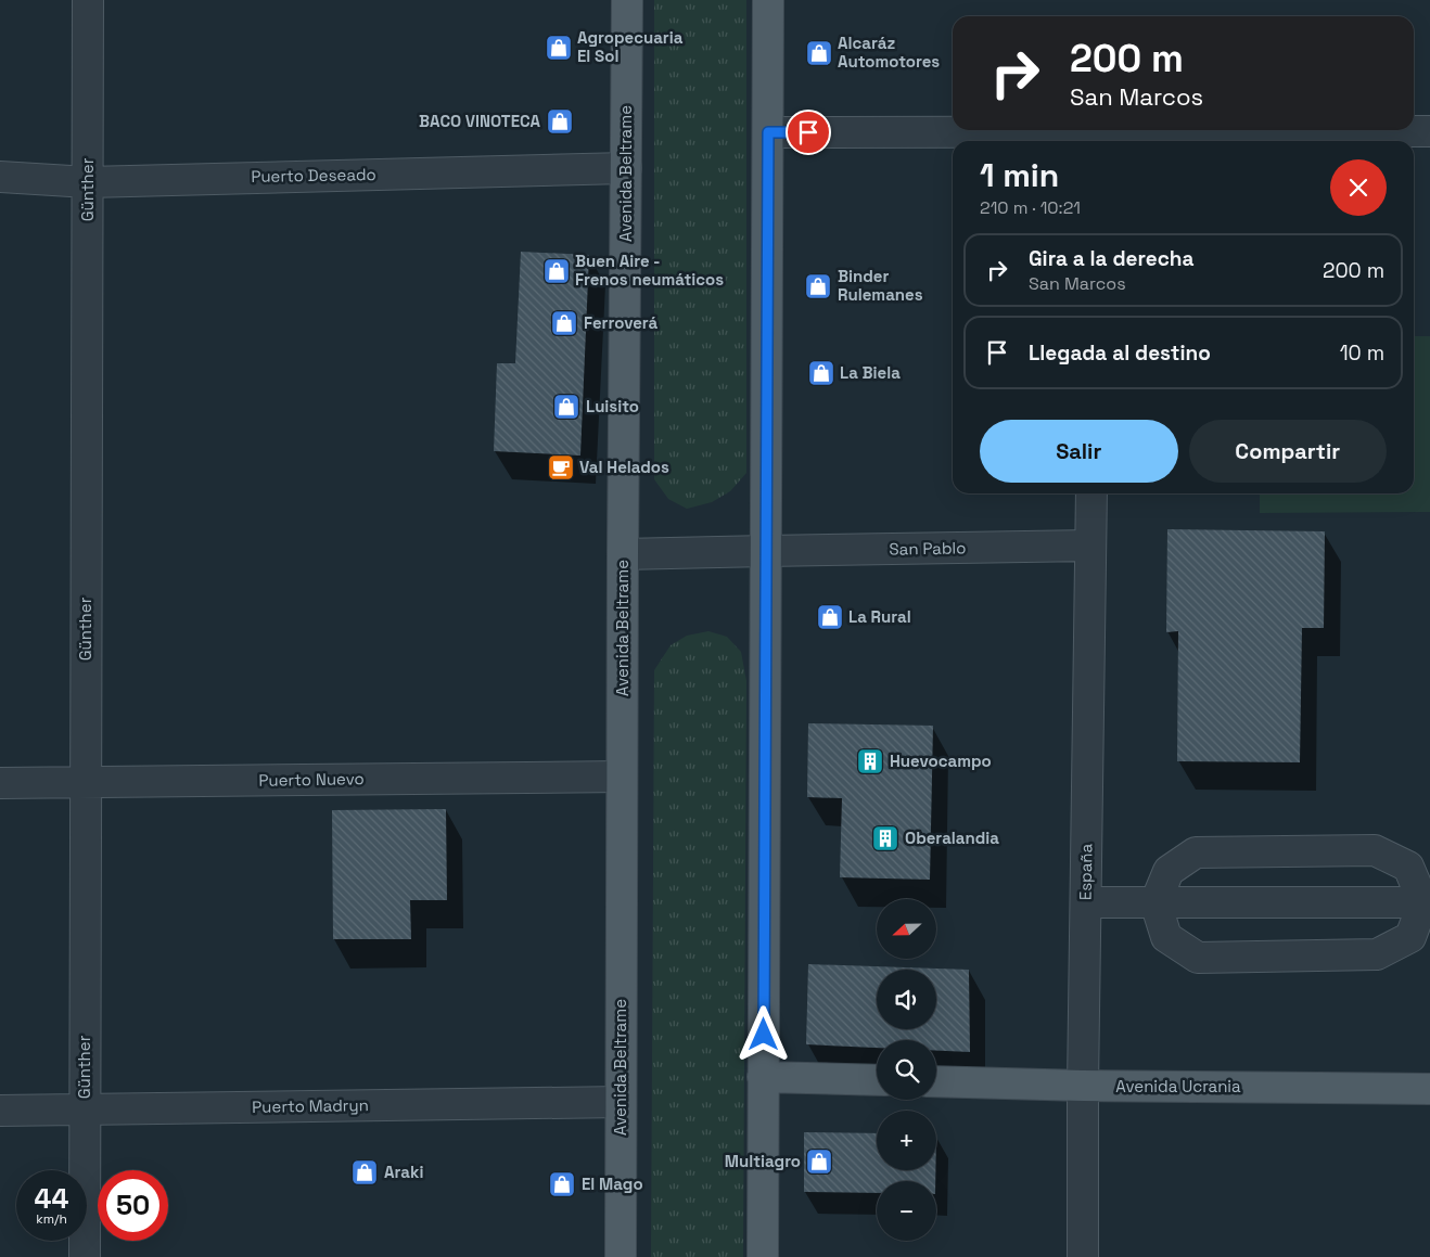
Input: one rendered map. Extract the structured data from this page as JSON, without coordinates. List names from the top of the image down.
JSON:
{
  "streets": {
    "main road": ["Avenida Beltrame", "Avenida Ucrania"],
    "street": [
      "Puerto Deseado",
      "Günther",
      "San Pablo",
      "Puerto Nuevo",
      "España",
      "Puerto Madryn"
    ]
  },
  "crossings": [
    ["Avenida Beltrame", "Puerto Deseado"],
    ["Avenida Beltrame", "San Pablo"],
    ["Avenida Beltrame", "Puerto Nuevo"],
    ["Avenida Beltrame", "Puerto Madryn"],
    ["Puerto Deseado", "Günther"],
    ["Günther", "Puerto Nuevo"],
    ["Günther", "Puerto Madryn"],
    ["San Pablo", "España"],
    ["España", "Avenida Ucrania"]
  ],
  "places": {
    "shop": [
      "Agropecuaria El Sol",
      "Alcaráz Automotores",
      "BACO VINOTECA",
      "Buen Aire - Frenos neumáticos",
      "Binder Rulemanes",
      "Ferroverá",
      "La Biela",
      "Luisito",
      "La Rural",
      "Multiagro",
      "Araki",
      "El Mago"
    ],
    "cafe": ["Val Helados"],
    "building": ["Huevocampo", "Oberalandia"]
  },
  "north": "left",
  "page": {
    "turn": ["200 m", "San Marcos"],
    "heading": ["1 min", "210 m · 10:21"],
    "list": [
      {
        "name": "Gira a la derecha",
        "note": "San Marcos",
        "value": "200 m"
      },
      {
        "name": "Llegada al destino",
        "value": "10 m"
      }
    ],
    "buttons": ["Salir", "Compartir"],
    "map_buttons": ["+", "−"],
    "speed": "44 km/h",
    "limit": "50"
  }
}
